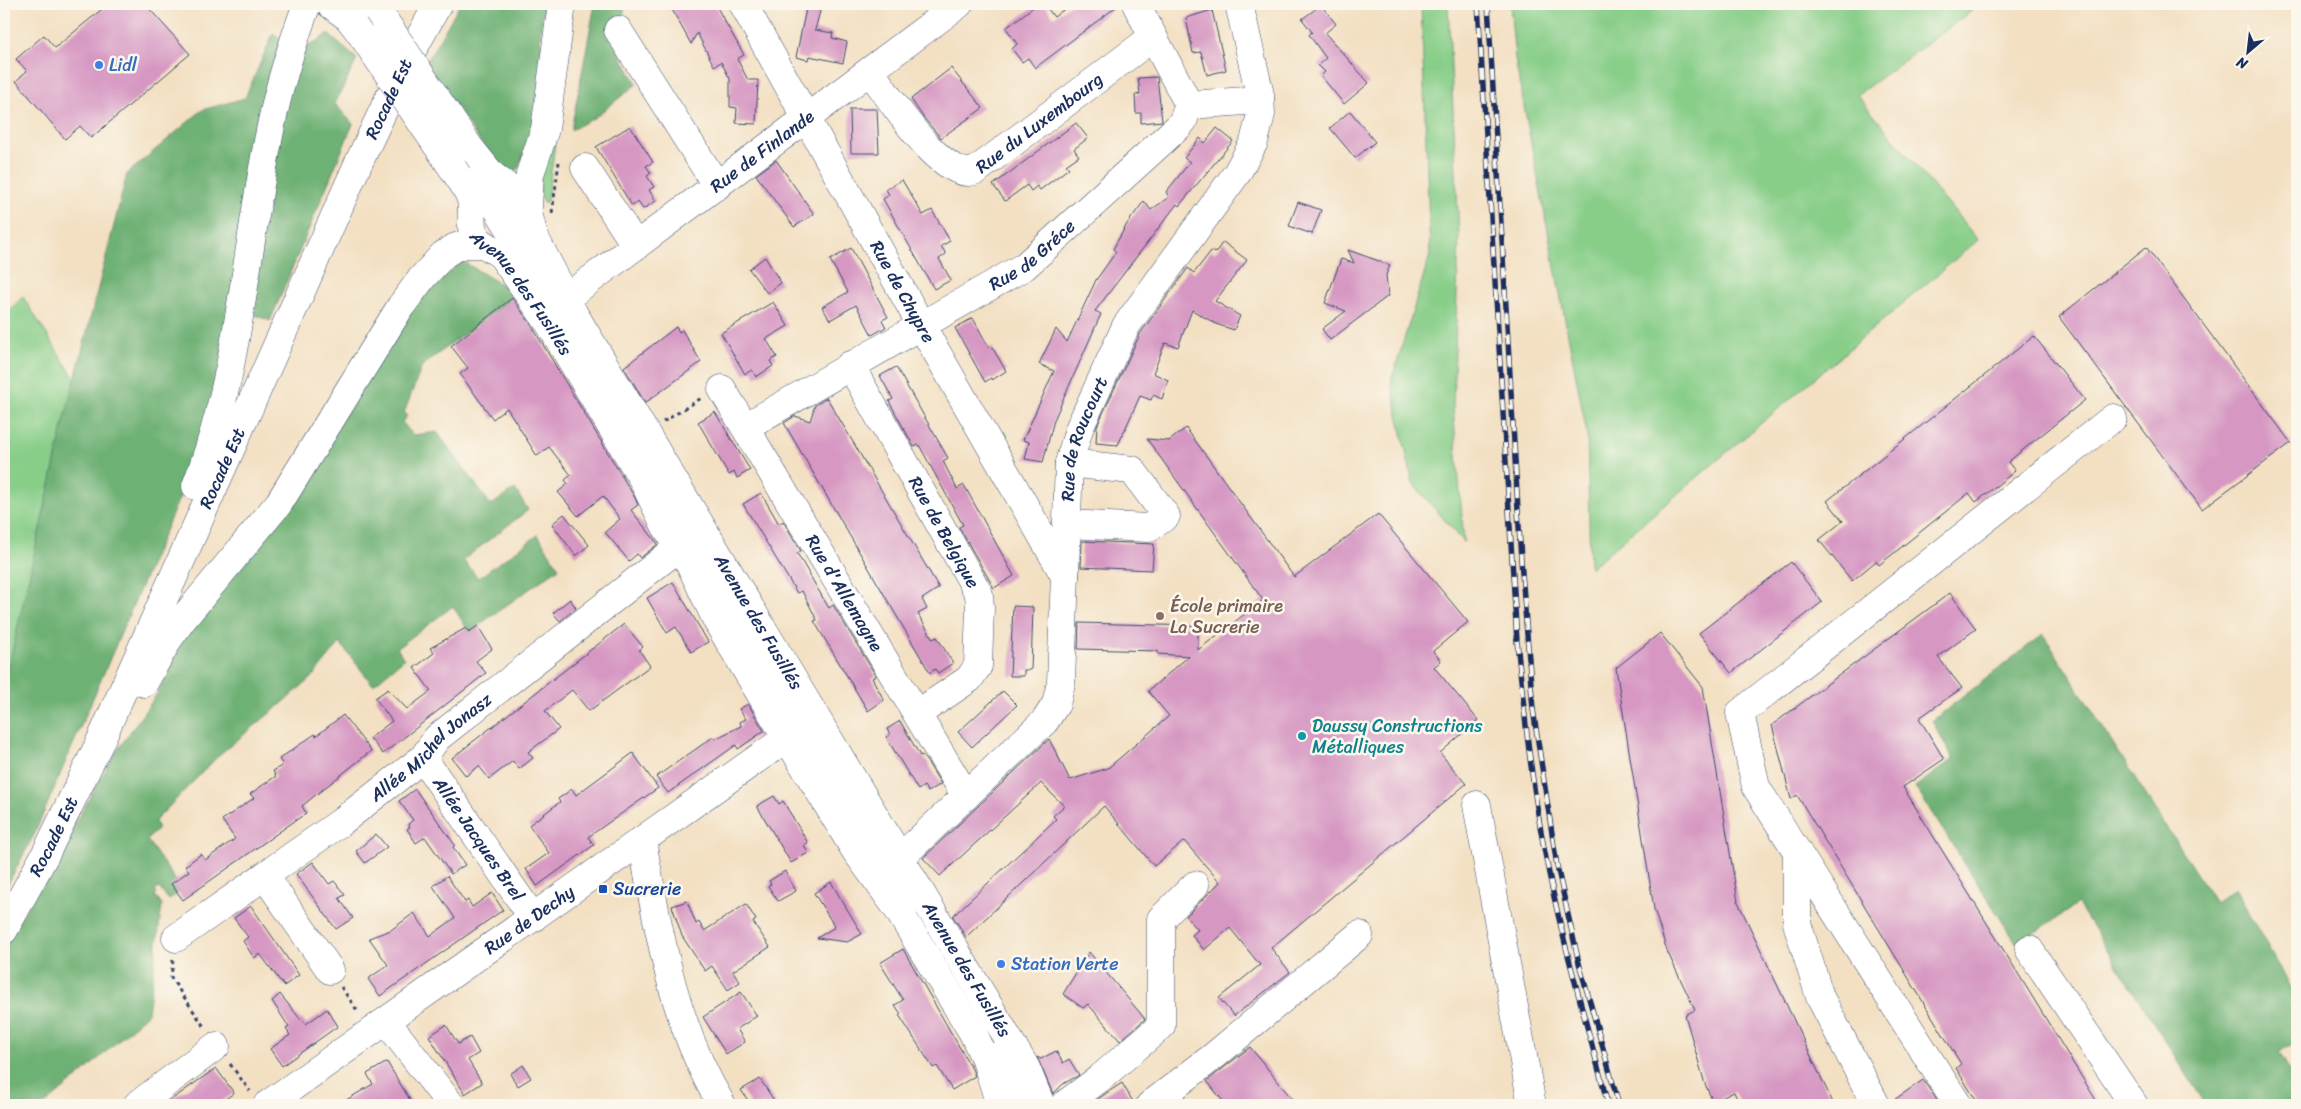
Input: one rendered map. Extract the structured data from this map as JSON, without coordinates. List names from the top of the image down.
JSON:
{
  "streets": {
    "main road": [
      "Rocade Est",
      "Rue du Luxembourg",
      "Rue de Finlande",
      "Rue de Gréce",
      "Rue de Chypre",
      "Avenue des Fusillés",
      "Rue de Roucourt",
      "Rue de Belgique",
      "Rue d'Allemagne",
      "Allée Michel Jonasz",
      "Allée Jacques Brel",
      "Rue de Dechy"
    ]
  },
  "crossings": [
    ["Rue du Luxembourg", "Rue de Finlande"],
    ["Rue de Finlande", "Rue de Chypre"],
    ["Rue de Finlande", "Avenue des Fusillés"],
    ["Rue de Gréce", "Rue de Chypre"],
    ["Rue de Gréce", "Rue de Belgique"],
    ["Rue de Gréce", "Rue d'Allemagne"],
    ["Rue de Chypre", "Rue de Roucourt"],
    ["Avenue des Fusillés", "Rue de Roucourt"],
    ["Avenue des Fusillés", "Allée Michel Jonasz"],
    ["Avenue des Fusillés", "Rue de Dechy"],
    ["Rue de Roucourt", "Rue d'Allemagne"],
    ["Rue de Belgique", "Rue d'Allemagne"],
    ["Allée Michel Jonasz", "Allée Jacques Brel"],
    ["Allée Jacques Brel", "Rue de Dechy"]
  ],
  "places": {
    "other": [
      "Lidl",
      "École primaire La Sucrerie",
      "Daussy Constructions Métalliques",
      "Station Verte"
    ],
    "transit": ["Sucrerie"]
  },
  "north": "bottom left"
}
